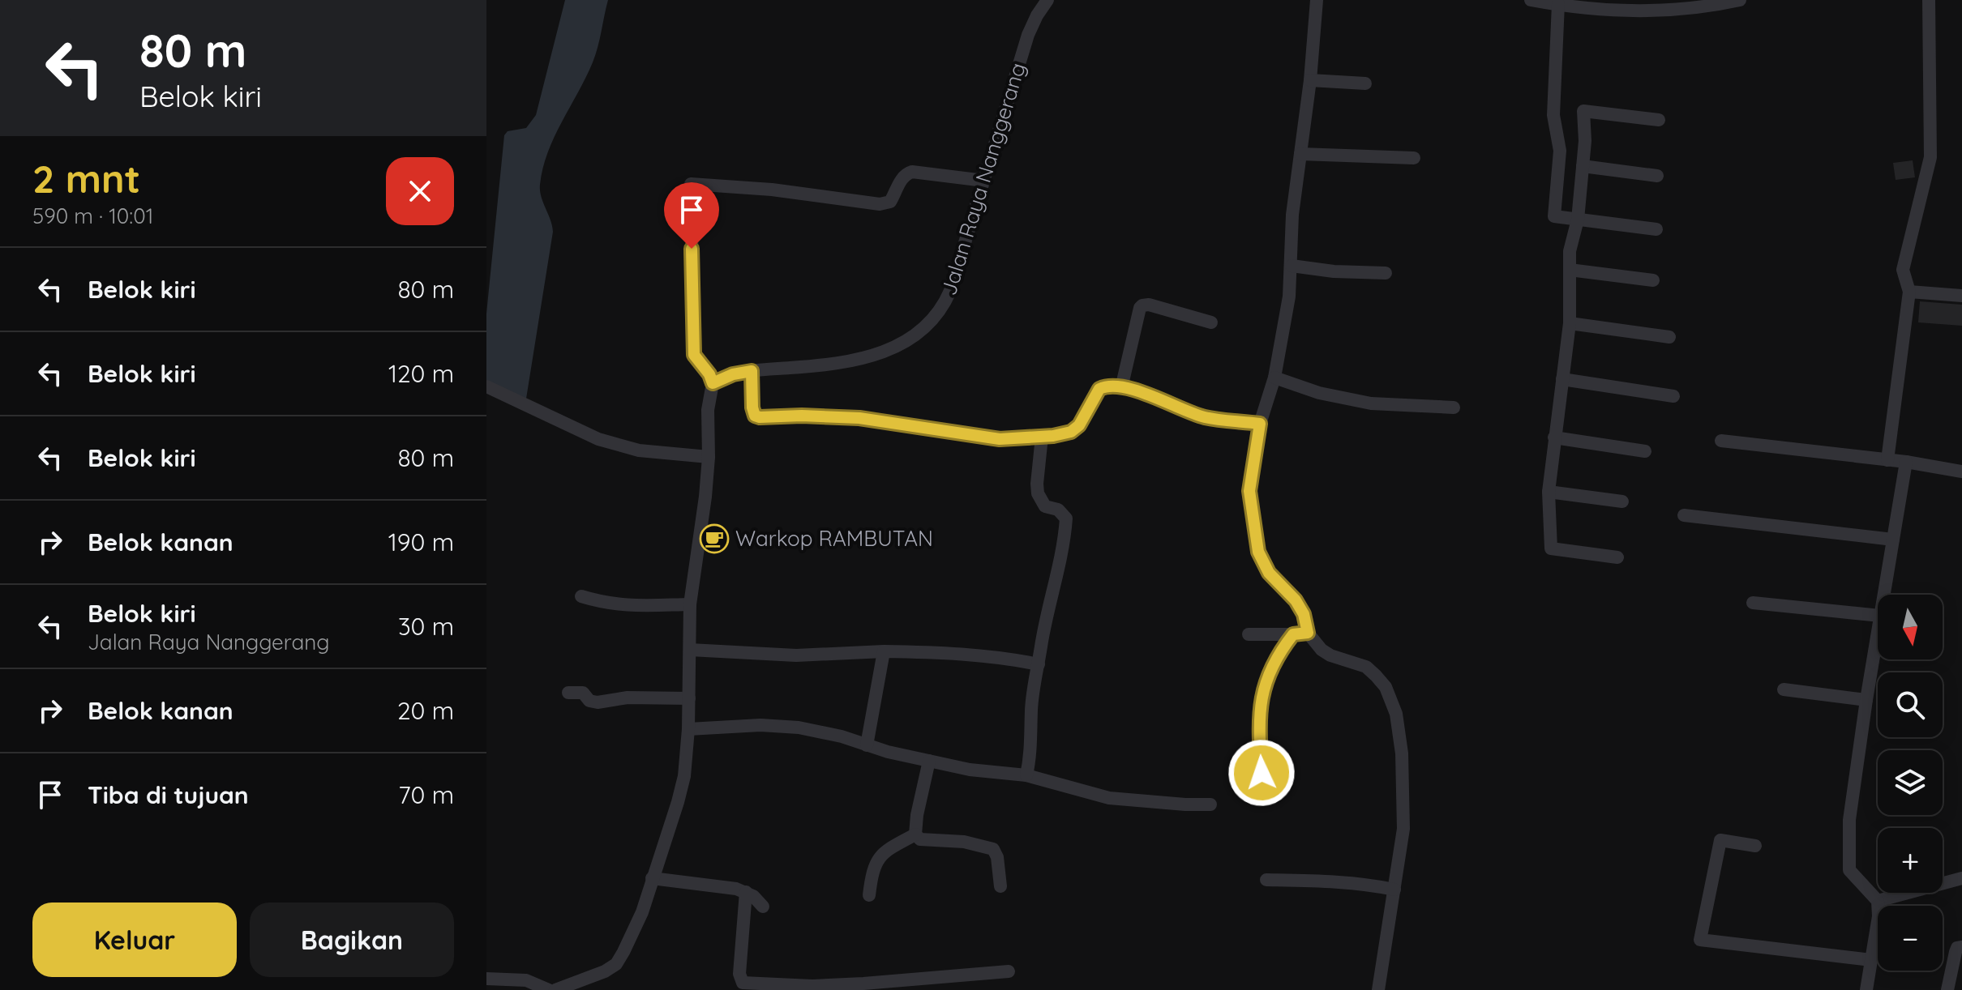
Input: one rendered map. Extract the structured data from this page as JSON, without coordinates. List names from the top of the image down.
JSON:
{
  "streets": {
    "street": ["Jalan Raya Nanggerang"]
  },
  "places": {
    "cafe": ["Warkop RAMBUTAN"]
  },
  "north": "bottom",
  "page": {
    "turn": ["80 m", "Belok kiri"],
    "heading": ["2 mnt", "590 m · 10:01"],
    "list": [
      {
        "name": "Belok kiri",
        "value": "80 m"
      },
      {
        "name": "Belok kiri",
        "value": "120 m"
      },
      {
        "name": "Belok kiri",
        "value": "80 m"
      },
      {
        "name": "Belok kanan",
        "value": "190 m"
      },
      {
        "name": "Belok kiri",
        "note": "Jalan Raya Nanggerang",
        "value": "30 m"
      },
      {
        "name": "Belok kanan",
        "value": "20 m"
      },
      {
        "name": "Tiba di tujuan",
        "value": "70 m"
      }
    ],
    "map_buttons": ["+", "−"],
    "buttons": ["Keluar", "Bagikan"]
  }
}
